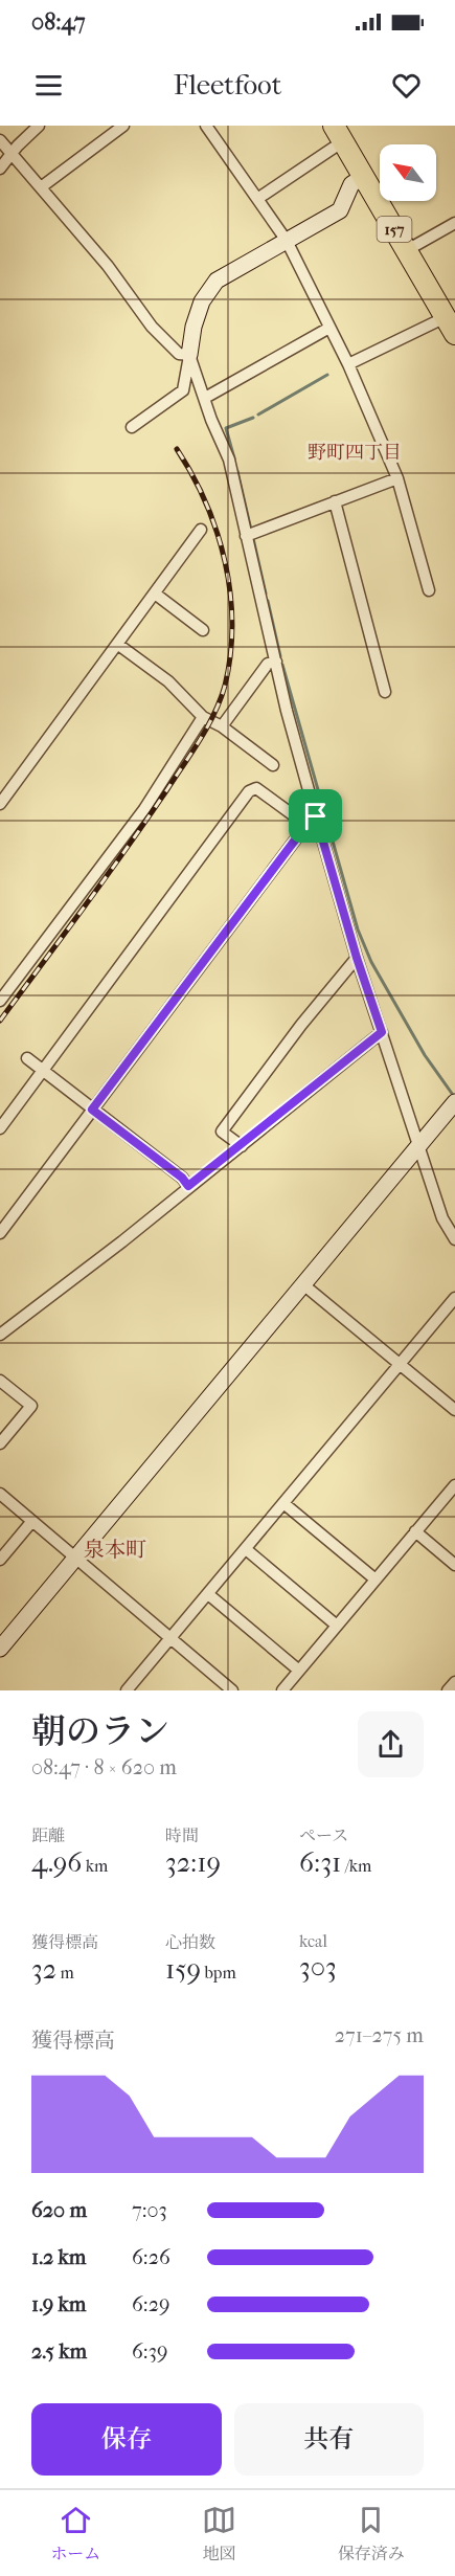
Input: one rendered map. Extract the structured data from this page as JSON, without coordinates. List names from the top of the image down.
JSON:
{
  "streets": {
    "highway": ["157"]
  },
  "districts": ["野町四丁目", "泉本町"],
  "north": "top left",
  "page": {
    "status": "08:47",
    "header": "Fleetfoot",
    "heading": ["朝のラン", "08:47 · 8 × 620 m"],
    "stats": [
      ["距離", "4.96 km"],
      ["時間", "32:19"],
      ["ペース", "6:31 /km"],
      ["獲得標高", "32 m"],
      ["心拍数", "159 bpm"],
      ["kcal", "303"]
    ],
    "chart": ["獲得標高", "271–275 m"],
    "list": [
      {
        "name": "620 m",
        "note": "7:03"
      },
      {
        "name": "1.2 km",
        "note": "6:26"
      },
      {
        "name": "1.9 km",
        "note": "6:29"
      },
      {
        "name": "2.5 km",
        "note": "6:39"
      }
    ],
    "buttons": ["保存", "共有"],
    "tabs": ["ホーム", "地図", "保存済み"]
  }
}
